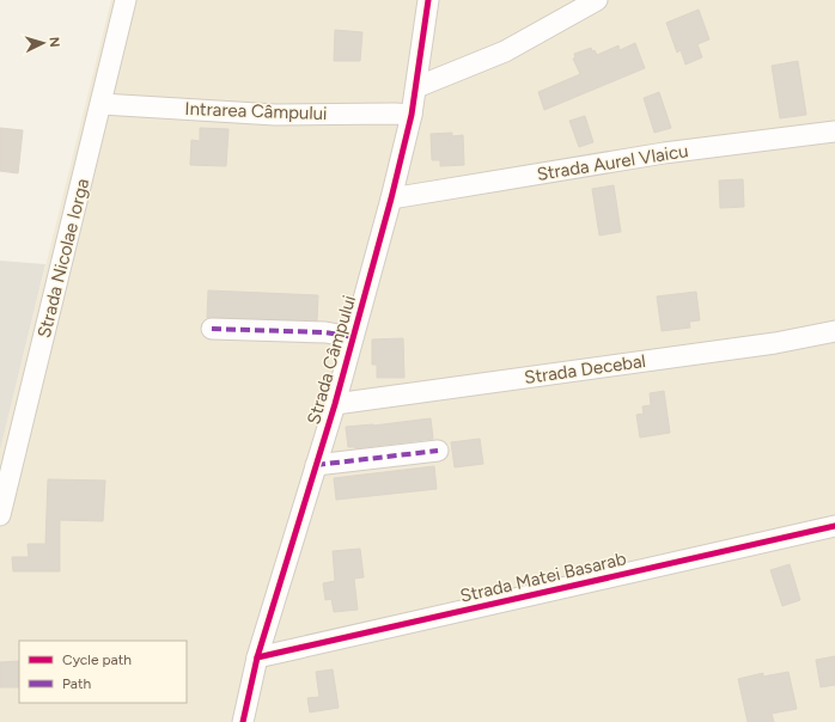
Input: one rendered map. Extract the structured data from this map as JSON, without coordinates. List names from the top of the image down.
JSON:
{
  "streets": {
    "street": [
      "Intrarea Câmpului",
      "Strada Aurel Vlaicu",
      "Strada Nicolae Iorga",
      "Strada Câmpului",
      "Strada Decebal",
      "Strada Matei Basarab"
    ]
  },
  "crossings": [
    ["Intrarea Câmpului", "Strada Nicolae Iorga"],
    ["Intrarea Câmpului", "Strada Câmpului"],
    ["Strada Aurel Vlaicu", "Strada Câmpului"],
    ["Strada Câmpului", "Strada Decebal"],
    ["Strada Câmpului", "Strada Matei Basarab"]
  ],
  "legend": ["Cycle path", "Path"],
  "north": "right"
}
